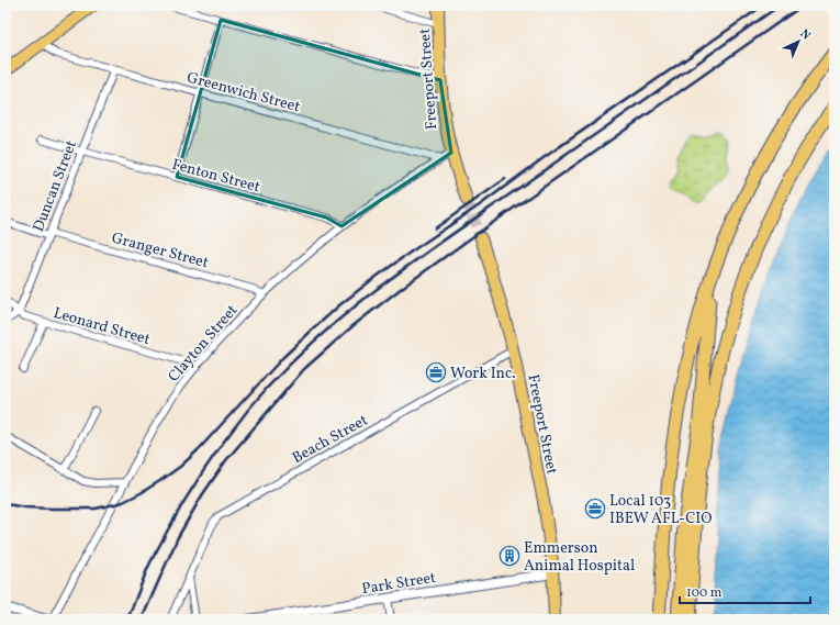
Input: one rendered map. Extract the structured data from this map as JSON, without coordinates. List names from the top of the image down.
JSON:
{
  "streets": {
    "main road": ["Freeport Street"],
    "street": [
      "Greenwich Street",
      "Fenton Street",
      "Duncan Street",
      "Granger Street",
      "Leonard Street",
      "Clayton Street",
      "Beach Street",
      "Park Street"
    ]
  },
  "crossings": [
    ["Freeport Street", "Clayton Street"],
    ["Freeport Street", "Beach Street"],
    ["Freeport Street", "Park Street"],
    ["Greenwich Street", "Duncan Street"],
    ["Greenwich Street", "Clayton Street"],
    ["Fenton Street", "Duncan Street"],
    ["Fenton Street", "Clayton Street"],
    ["Duncan Street", "Granger Street"],
    ["Duncan Street", "Leonard Street"],
    ["Granger Street", "Clayton Street"],
    ["Leonard Street", "Clayton Street"]
  ],
  "places": {
    "office": ["Work Inc.", "Local 103 IBEW AFL-CIO"],
    "building": ["Emmerson Animal Hospital"]
  },
  "scale_bar": "100 m",
  "north": "top right"
}
